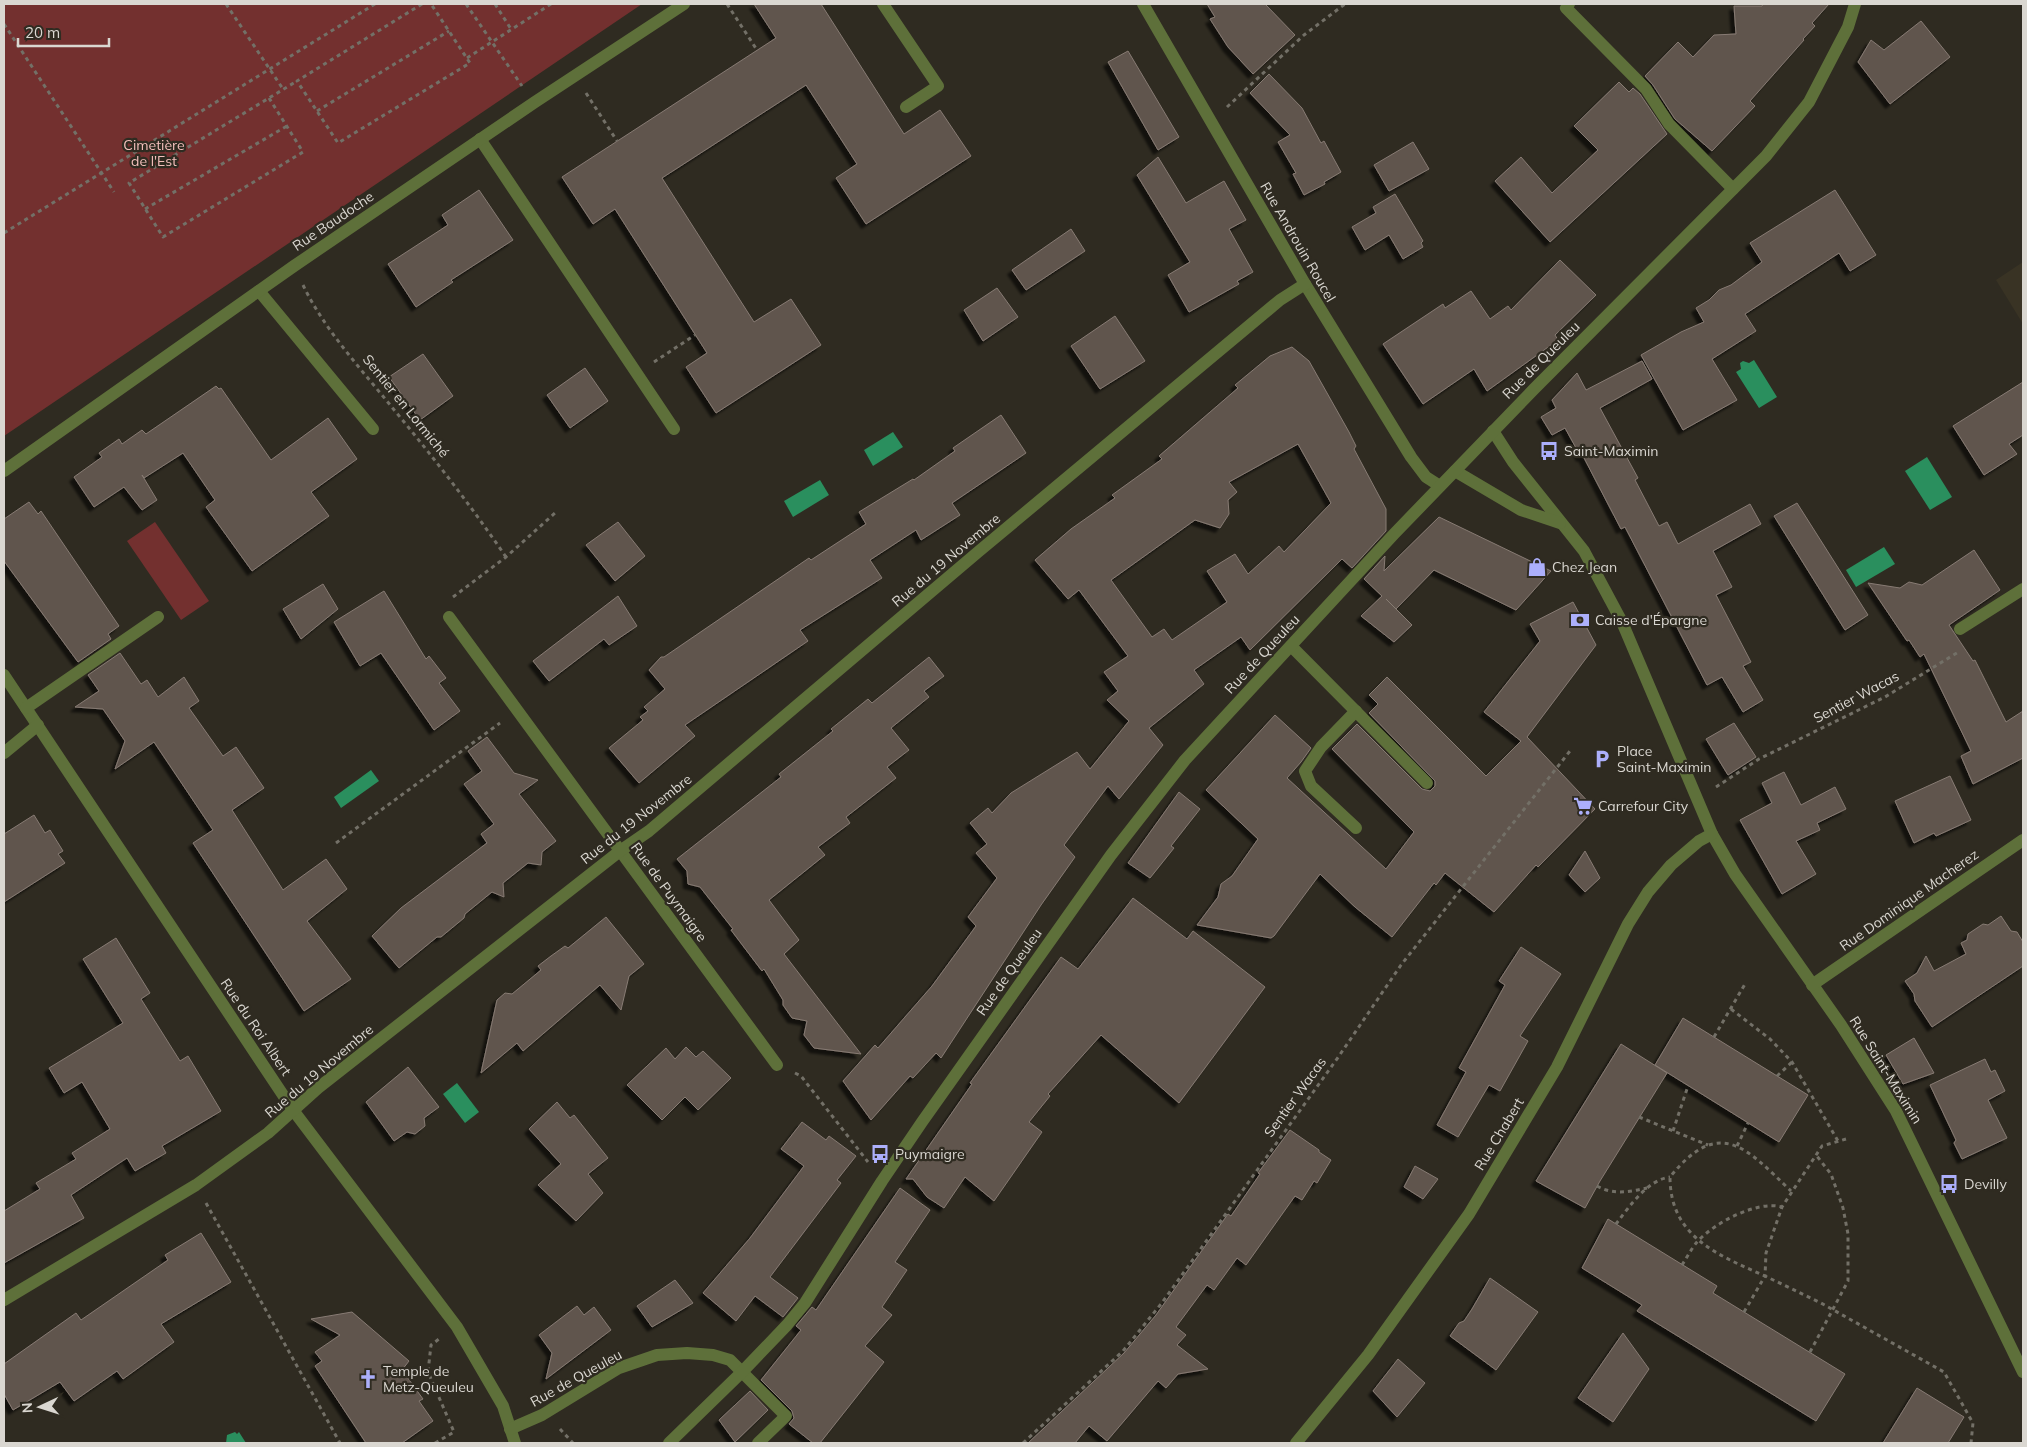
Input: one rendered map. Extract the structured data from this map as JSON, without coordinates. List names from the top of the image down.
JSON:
{
  "streets": {
    "street": [
      "Rue Baudoche",
      "Rue Androuin Roucel",
      "Rue de Queuleu",
      "Rue du 19 Novembre",
      "Rue de Puymaigre",
      "Rue Dominique Macherez",
      "Rue du Roi Albert",
      "Rue Saint-Maximin",
      "Rue Chabert"
    ],
    "path": ["Sentier en Lormiché", "Sentier Wacas"]
  },
  "crossings": [
    ["Rue Baudoche", "Sentier en Lormiché"],
    ["Rue Androuin Roucel", "Rue de Queuleu"],
    ["Rue Androuin Roucel", "Rue du 19 Novembre"],
    ["Rue de Queuleu", "Rue du Roi Albert"],
    ["Rue du 19 Novembre", "Rue de Puymaigre"],
    ["Rue du 19 Novembre", "Rue du Roi Albert"],
    ["Sentier Wacas", "Rue Saint-Maximin"],
    ["Rue Dominique Macherez", "Rue Saint-Maximin"],
    ["Rue Saint-Maximin", "Rue Chabert"]
  ],
  "parks": ["Cimetière de l'Est"],
  "places": {
    "bus stop": ["Saint-Maximin", "Puymaigre", "Devilly"],
    "shop": ["Chez Jean"],
    "bank": ["Caisse d'Épargne"],
    "parking": ["Place Saint-Maximin"],
    "supermarket": ["Carrefour City"],
    "church": ["Temple de Metz-Queuleu"]
  },
  "scale_bar": "20 m",
  "north": "left"
}
